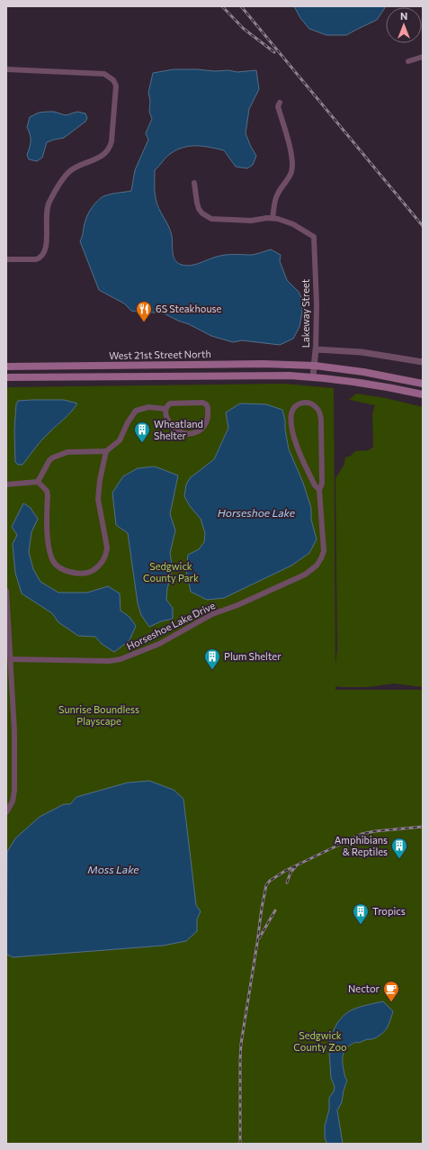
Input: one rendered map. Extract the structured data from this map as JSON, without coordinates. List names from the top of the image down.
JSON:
{
  "streets": {
    "main road": ["West 21st Street North"],
    "street": ["Lakeway Street", "Horseshoe Lake Drive"]
  },
  "crossings": [
    ["Lakeway Street", "West 21st Street North"]
  ],
  "water": ["Horseshoe Lake", "Moss Lake"],
  "parks": ["Sedgwick County Park", "Sunrise Boundless Playscape", "Sedgwick County Zoo"],
  "places": {
    "restaurant": ["6S Steakhouse"],
    "building": [
      "Wheatland Shelter",
      "Plum Shelter",
      "Amphibians & Reptiles",
      "Tropics"
    ],
    "cafe": ["Nector"]
  },
  "north": "top"
}
